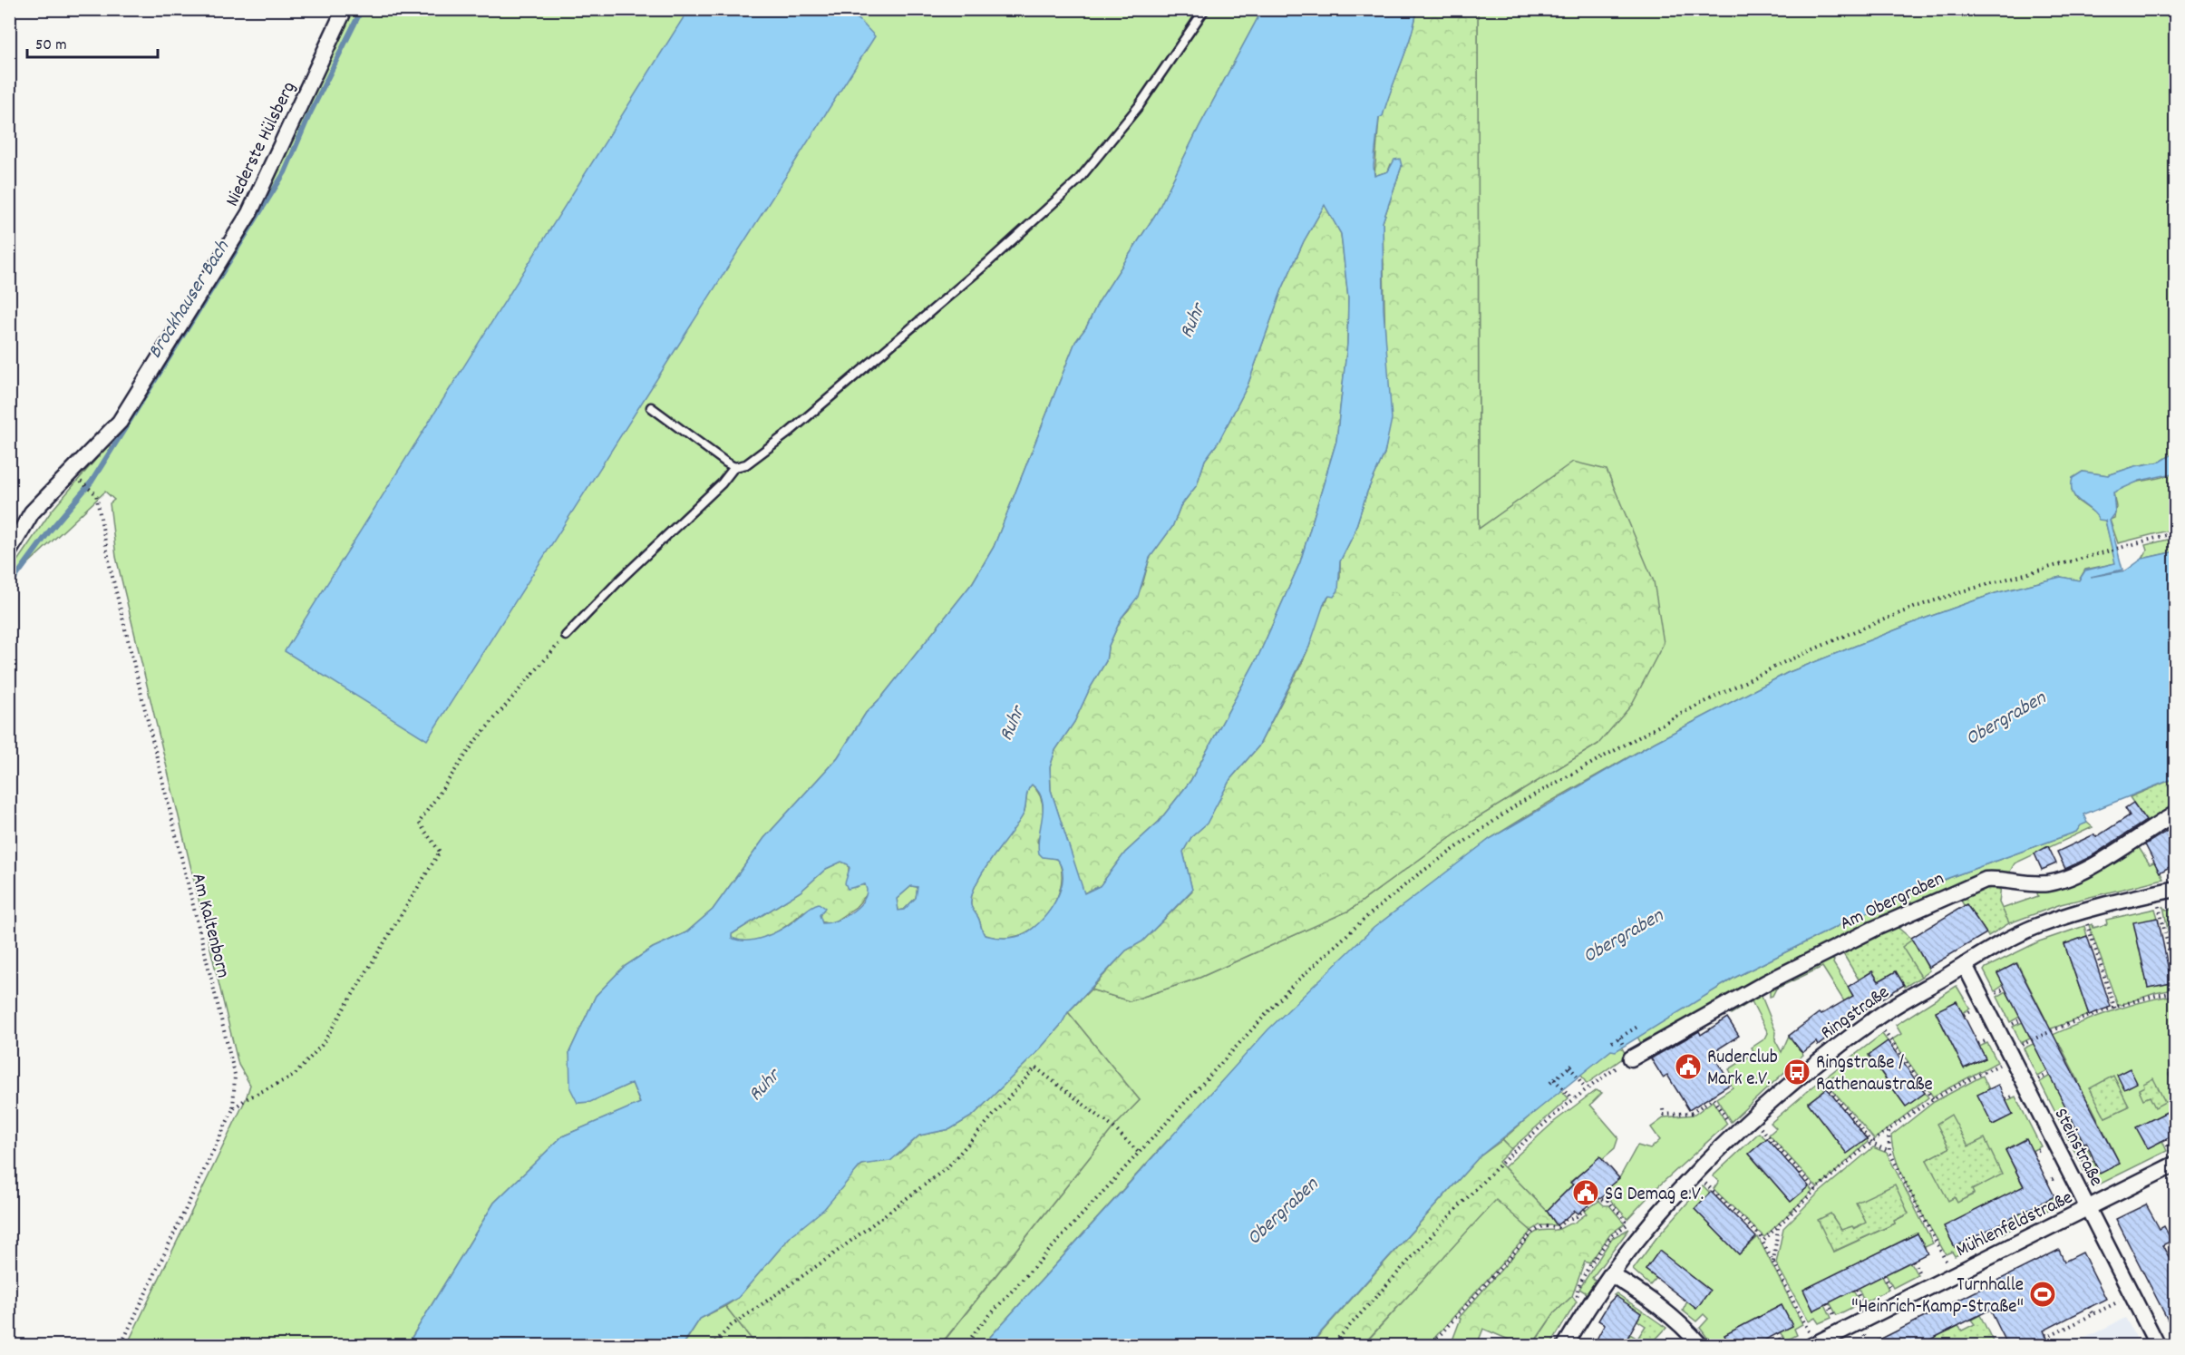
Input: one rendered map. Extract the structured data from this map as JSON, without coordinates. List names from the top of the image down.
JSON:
{
  "streets": {
    "street": [
      "Niederste Hülsberg",
      "Am Obergraben",
      "Ringstraße",
      "Steinstraße",
      "Mühlenfeldstraße"
    ],
    "path": ["Am Kaltenborn"]
  },
  "crossings": [
    ["Ringstraße", "Steinstraße"],
    ["Steinstraße", "Mühlenfeldstraße"]
  ],
  "water": ["Brockhauser Bach", "Ruhr", "Obergraben"],
  "places": {
    "public building": ["Ruderclub Mark e.V.", "SG Demag e.V."],
    "bus stop": ["Ringstraße / Rathenaustraße"],
    "sports": ["Turnhalle \"Heinrich-Kamp-Straße\""]
  },
  "scale_bar": "50 m"
}
